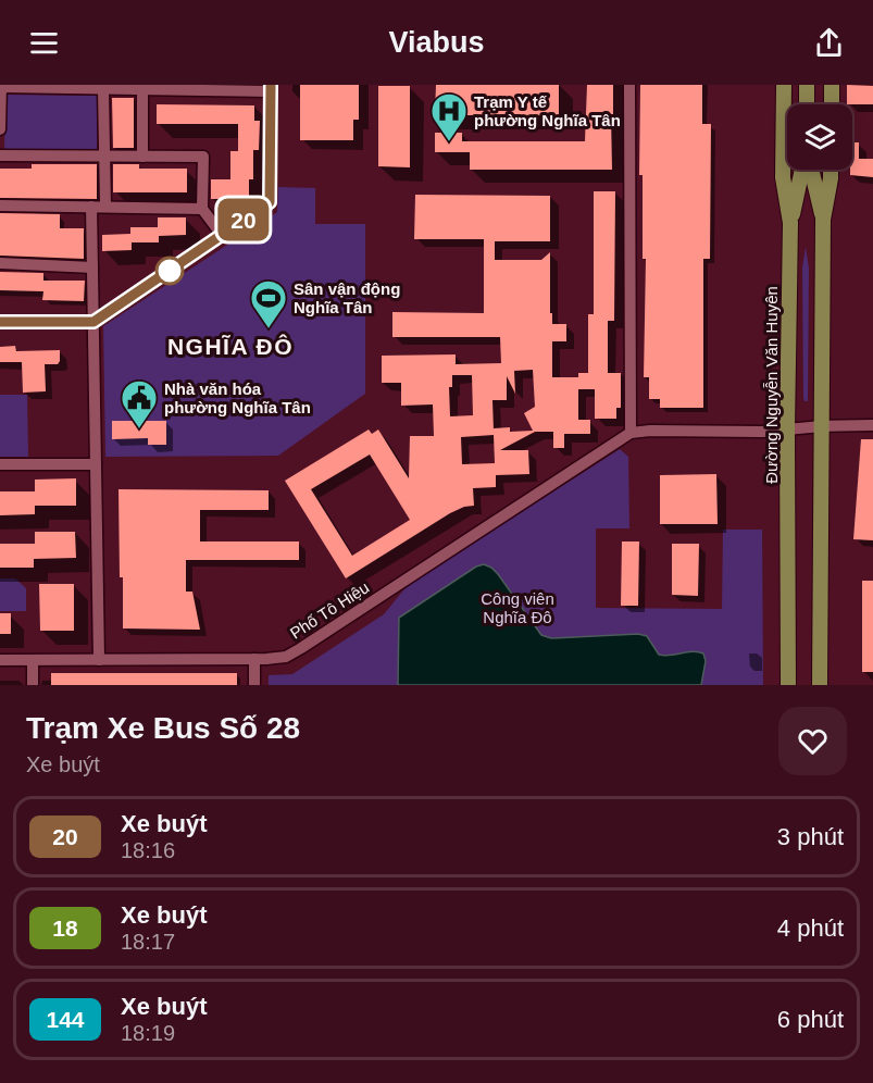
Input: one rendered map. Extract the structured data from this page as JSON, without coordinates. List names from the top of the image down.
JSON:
{
  "streets": {
    "main road": ["Đường Nguyễn Văn Huyên"],
    "street": ["Phố Tô Hiệu"]
  },
  "crossings": [
    ["Đường Nguyễn Văn Huyên", "Phố Tô Hiệu"]
  ],
  "districts": ["NGHĨA ĐÔ"],
  "parks": ["Công viên Nghĩa Đô"],
  "places": {
    "hospital": ["Trạm Y tế phường Nghĩa Tân"],
    "sports": ["Sân vận động Nghĩa Tân"],
    "public building": ["Nhà văn hóa phường Nghĩa Tân"]
  },
  "lines": ["bus line 20"],
  "page": {
    "header": "Viabus",
    "on_map": "20",
    "heading": ["Trạm Xe Bus Số 28", "Xe buýt"],
    "list": [
      {
        "mark": "20",
        "name": "Xe buýt",
        "note": "18:16",
        "value": "3 phút"
      },
      {
        "mark": "18",
        "name": "Xe buýt",
        "note": "18:17",
        "value": "4 phút"
      },
      {
        "mark": "144",
        "name": "Xe buýt",
        "note": "18:19",
        "value": "6 phút"
      }
    ]
  }
}
